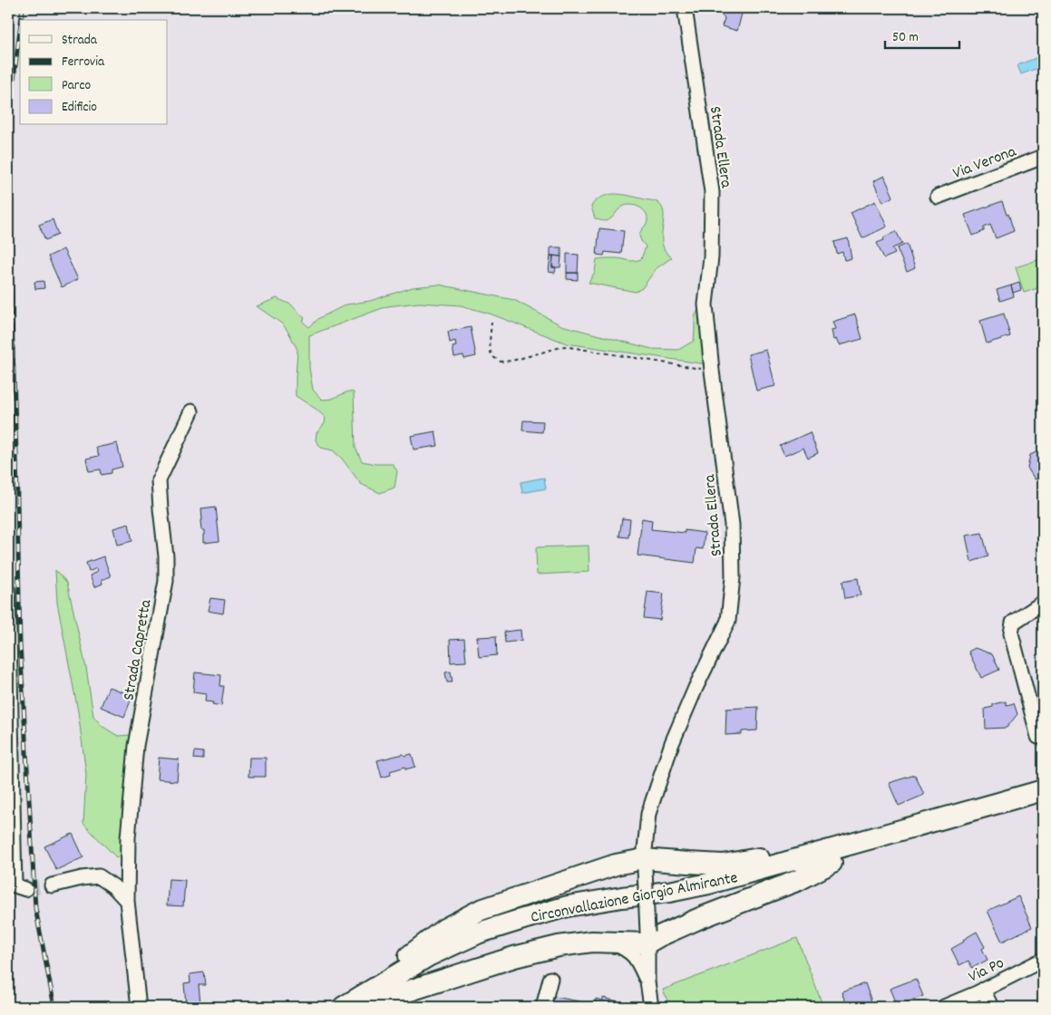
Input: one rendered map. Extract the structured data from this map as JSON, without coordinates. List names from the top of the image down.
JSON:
{
  "streets": {
    "highway": ["Circonvallazione Giorgio Almirante"],
    "street": [
      "Strada Ellera",
      "Via Verona",
      "Strada Capretta",
      "Via Po"
    ]
  },
  "legend": [
    "Strada",
    "Ferrovia",
    "Parco",
    "Edificio"
  ],
  "scale_bar": "50 m"
}
